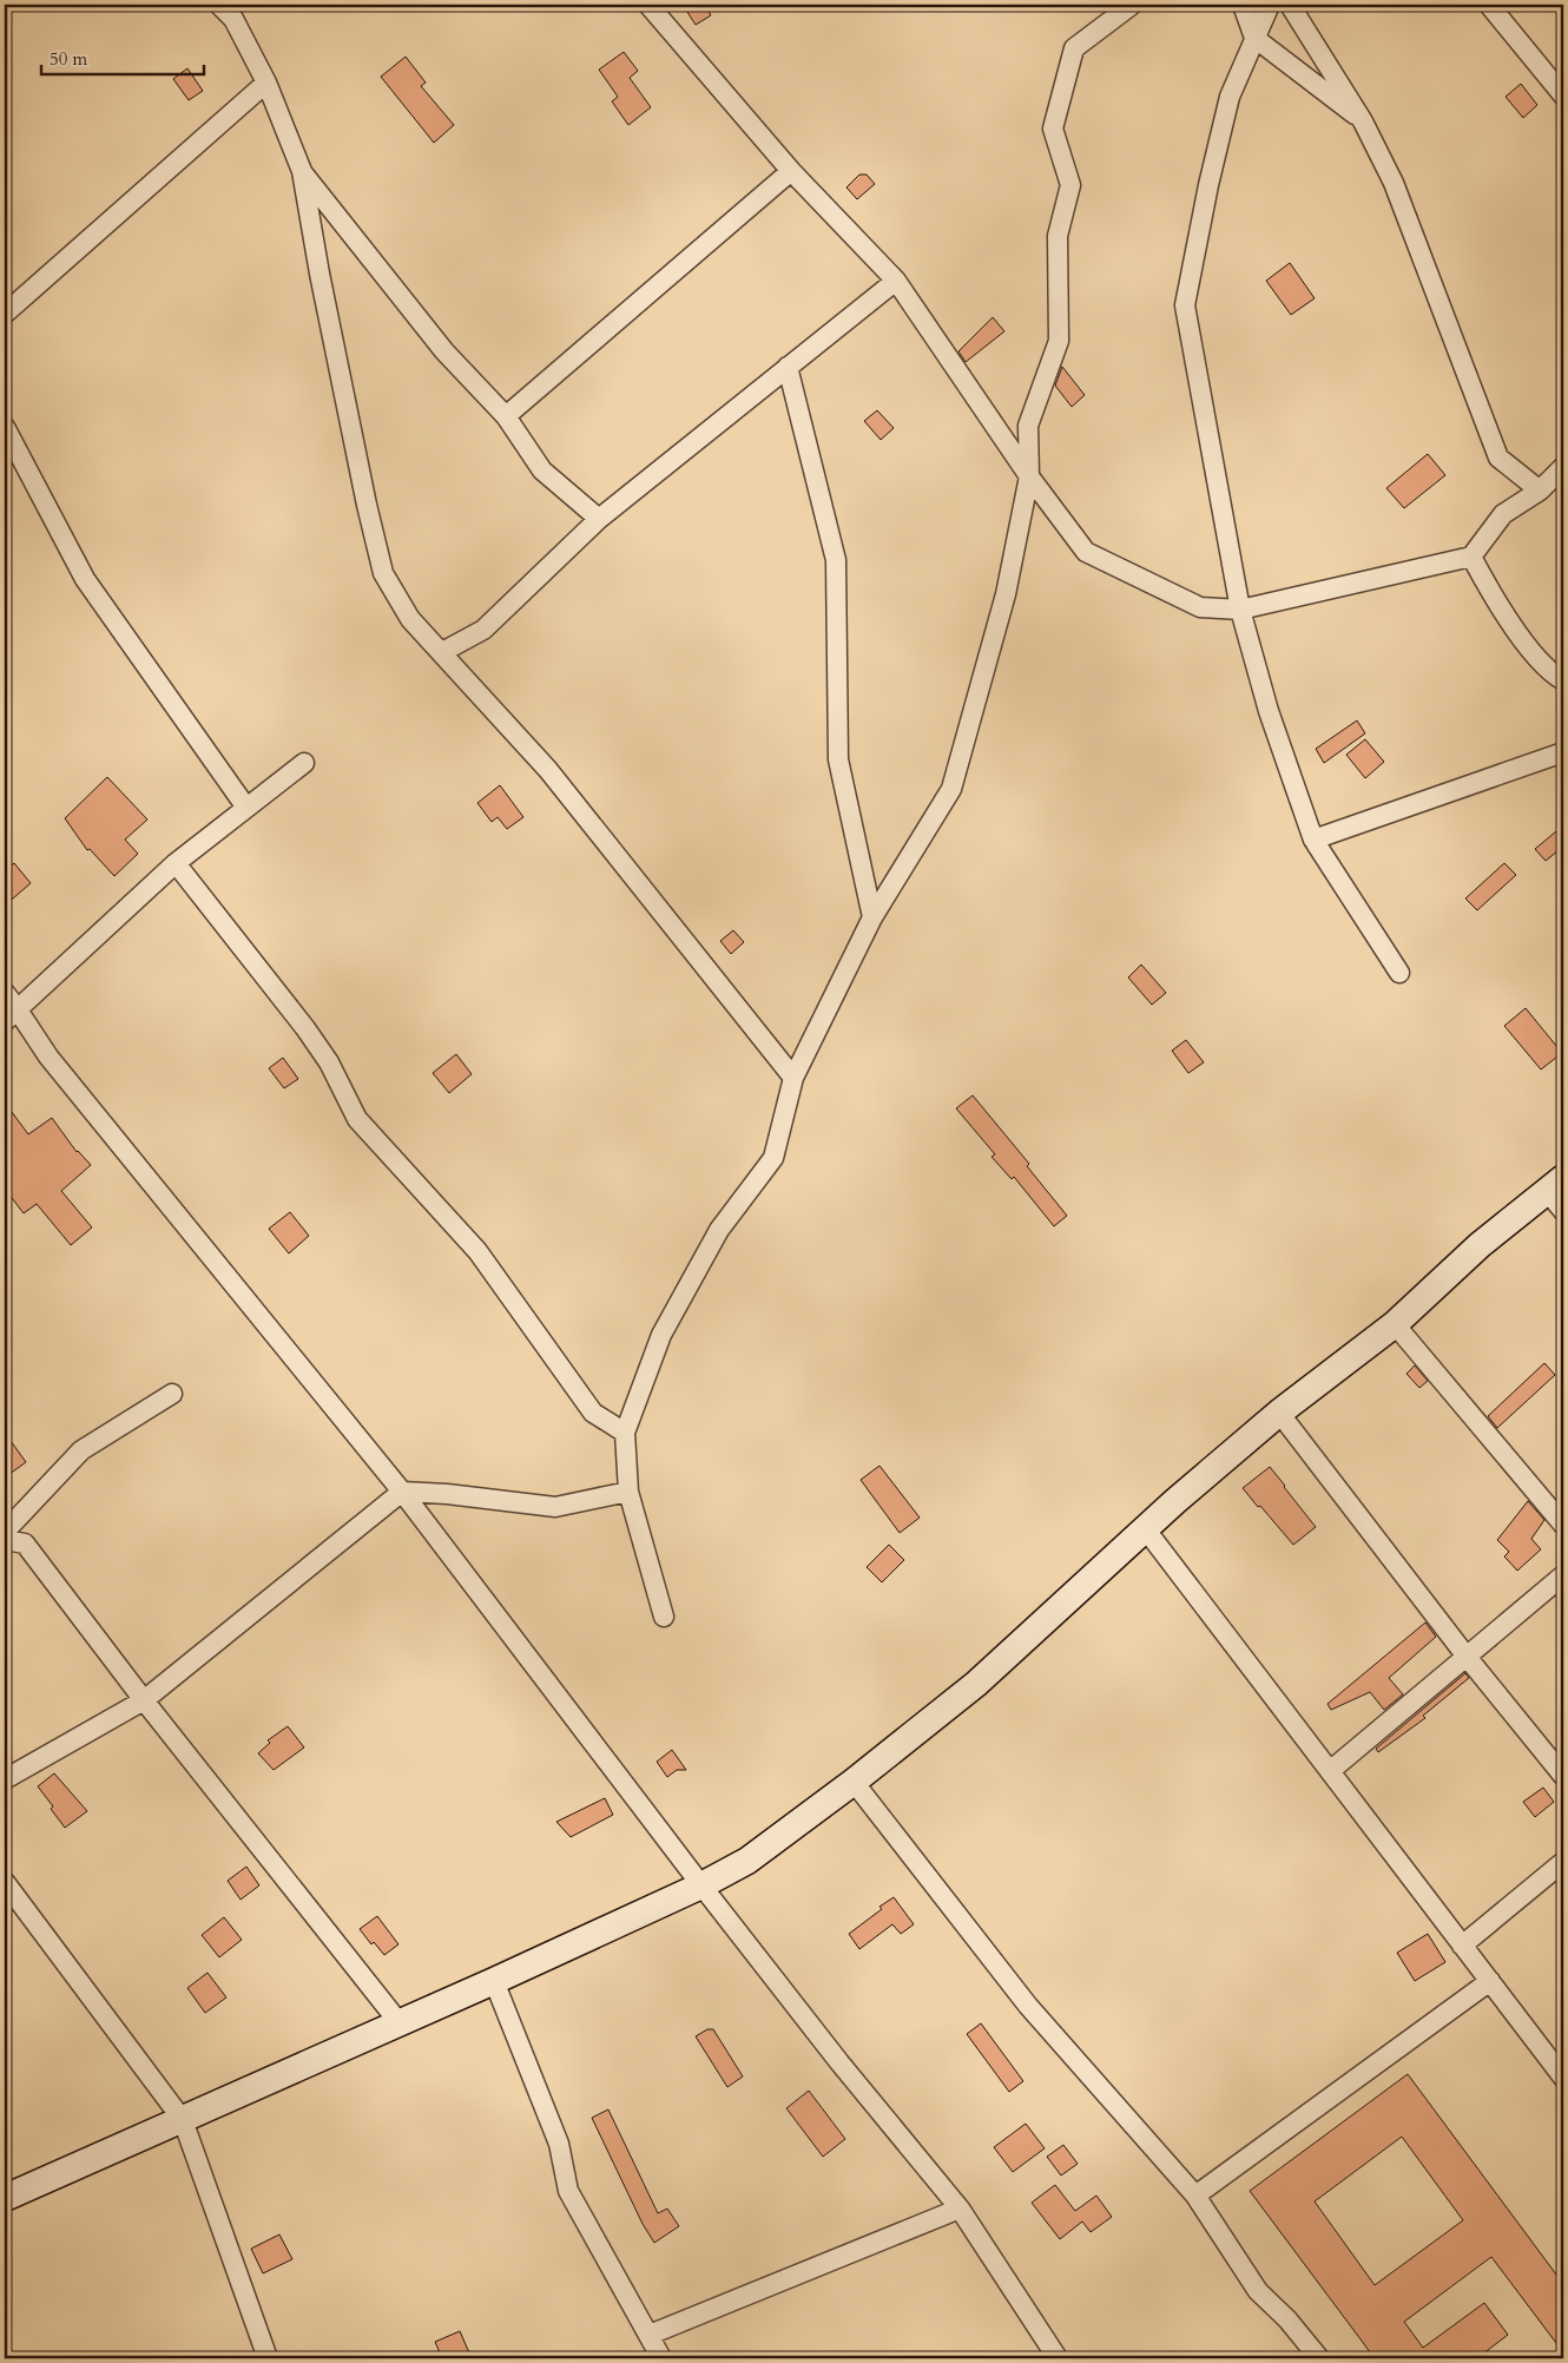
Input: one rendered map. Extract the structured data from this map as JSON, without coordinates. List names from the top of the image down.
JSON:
{
  "scale_bar": "50 m"
}
